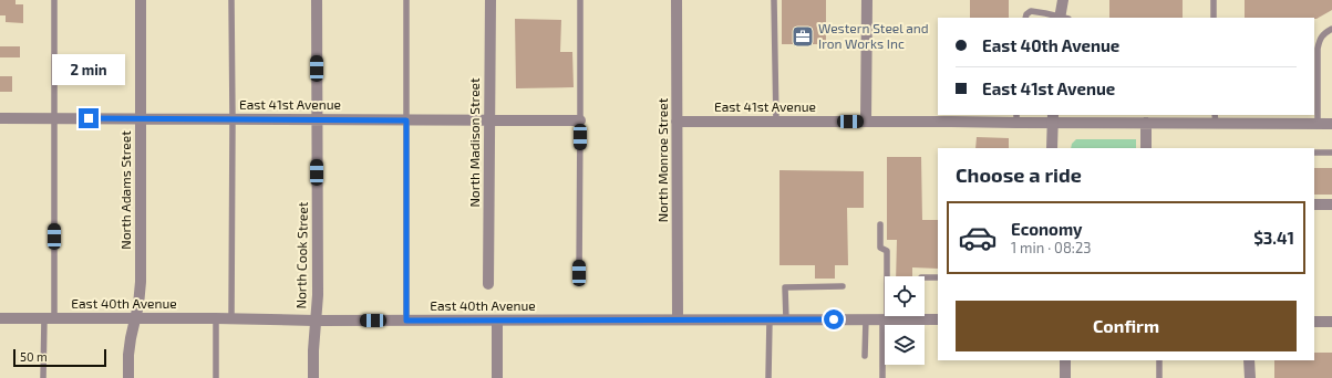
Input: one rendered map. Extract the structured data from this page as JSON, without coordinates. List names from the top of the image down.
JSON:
{
  "streets": {
    "street": [
      "East 41st Avenue",
      "North Madison Street",
      "North Monroe Street",
      "North Adams Street",
      "North Cook Street",
      "East 40th Avenue"
    ]
  },
  "crossings": [
    ["East 41st Avenue", "North Madison Street"],
    ["East 41st Avenue", "North Monroe Street"],
    ["East 41st Avenue", "North Adams Street"],
    ["East 41st Avenue", "North Cook Street"],
    ["North Monroe Street", "East 40th Avenue"],
    ["North Adams Street", "East 40th Avenue"],
    ["North Cook Street", "East 40th Avenue"]
  ],
  "places": {
    "office": ["Western Steel and Iron Works Inc"]
  },
  "scale_bar": "50 m",
  "page": {
    "banner": ["East 40th Avenue", "East 41st Avenue"],
    "bubble": "2 min",
    "heading": "Choose a ride",
    "list": [
      {
        "name": "Economy",
        "note": "1 min · 08:23",
        "value": "$3.41"
      }
    ],
    "buttons": "Confirm",
    "scale": "50 m"
  }
}
